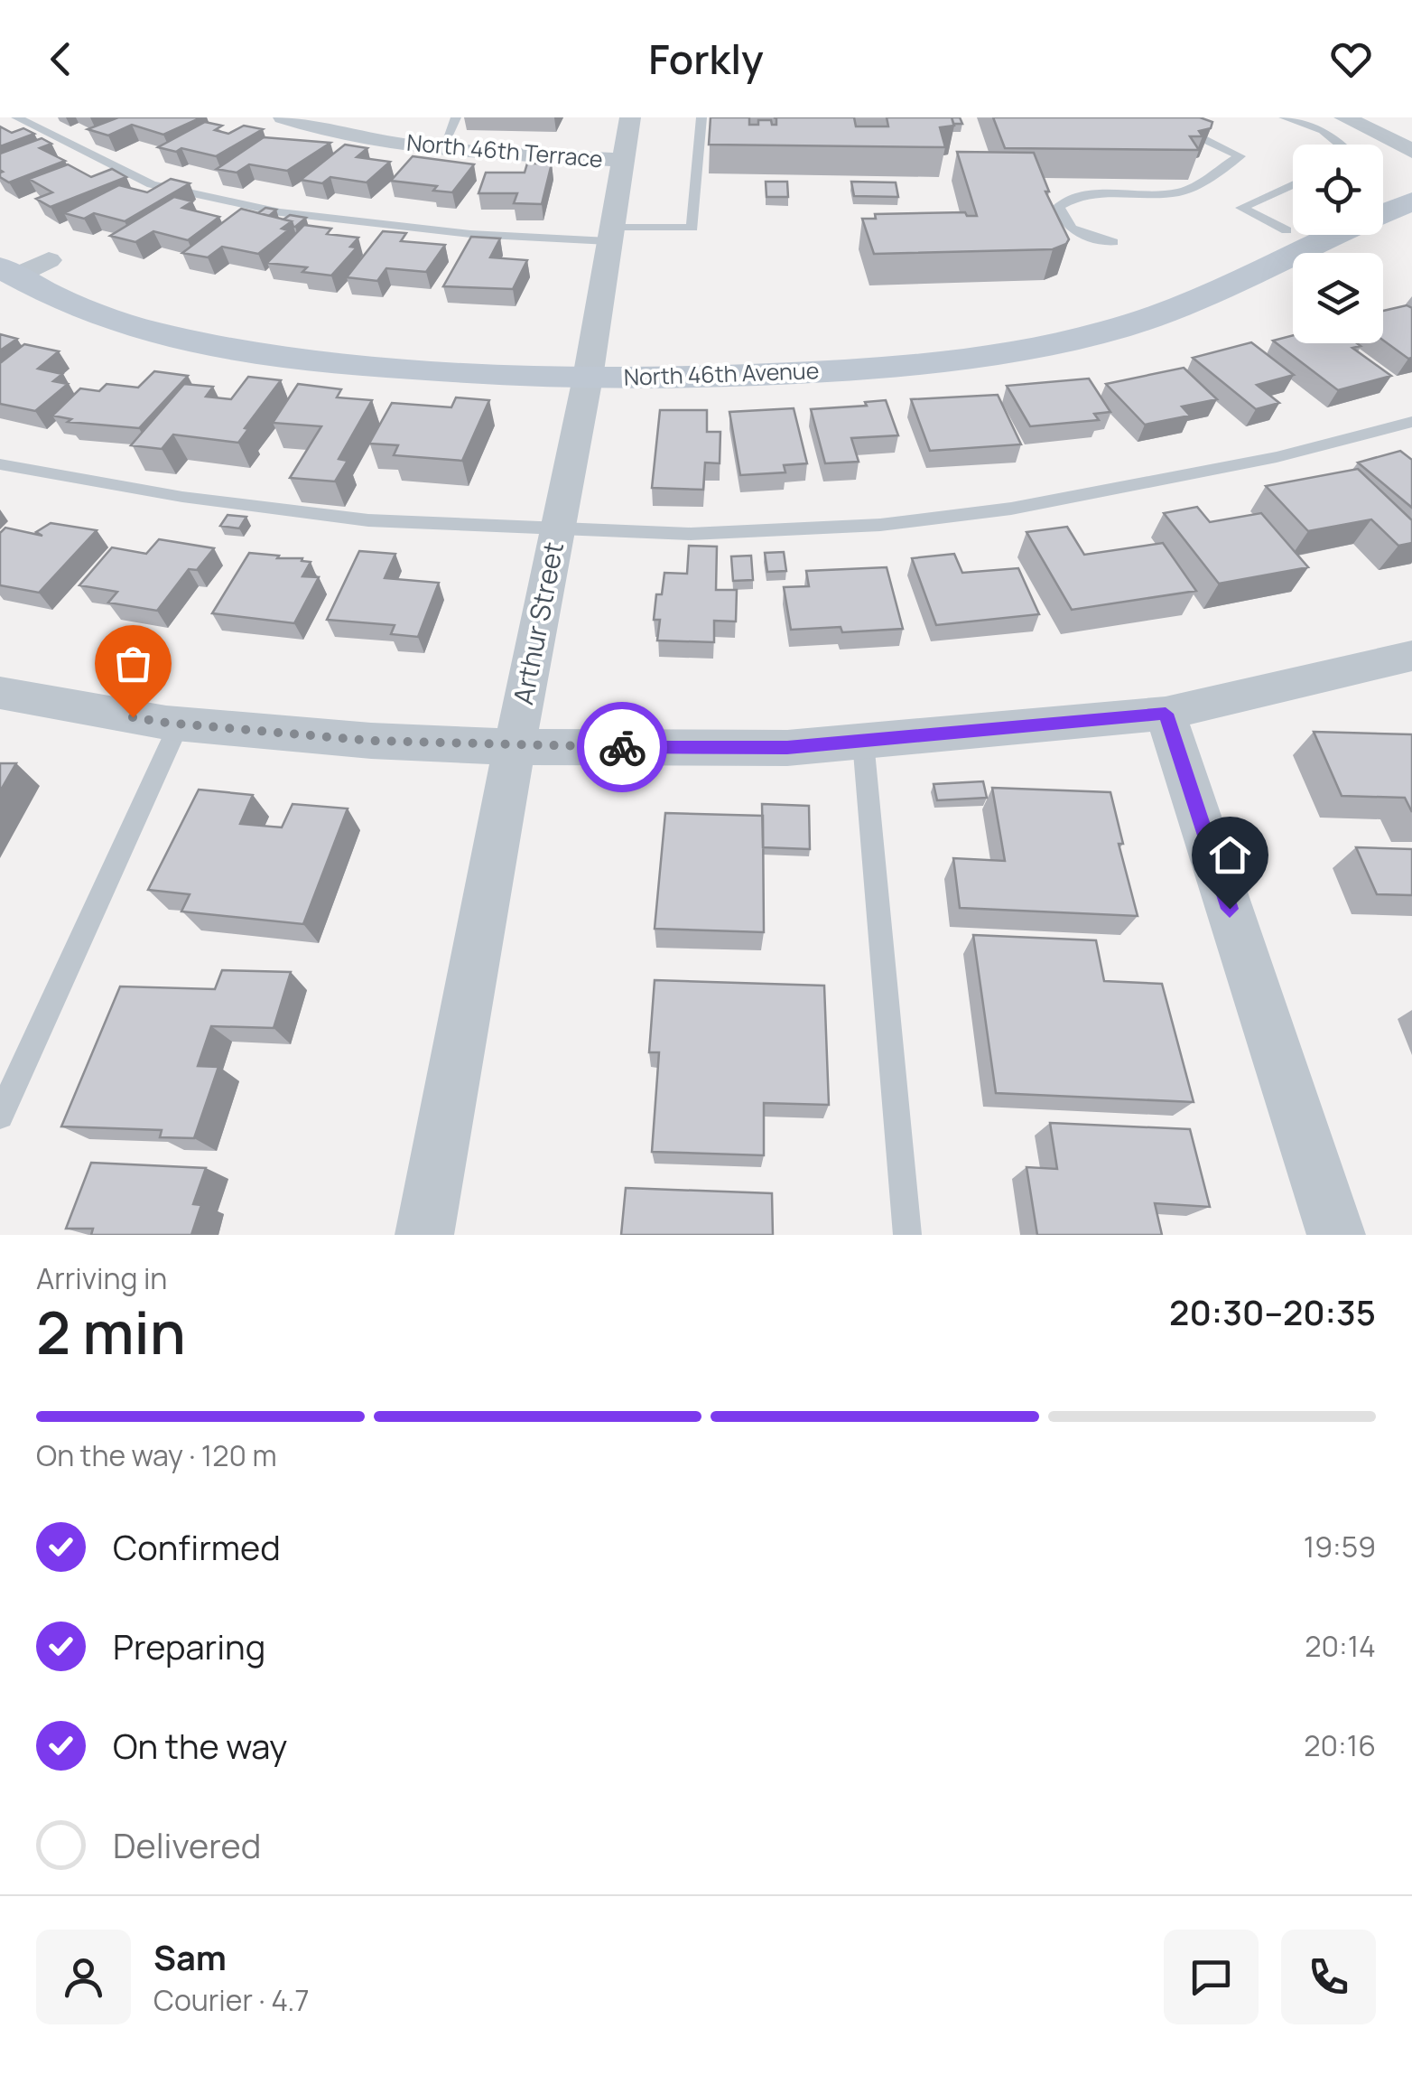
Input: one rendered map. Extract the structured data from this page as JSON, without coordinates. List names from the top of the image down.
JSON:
{
  "streets": {
    "street": ["North 46th Terrace", "North 46th Avenue", "Arthur Street"]
  },
  "crossings": [
    ["North 46th Terrace", "Arthur Street"],
    ["North 46th Avenue", "Arthur Street"]
  ],
  "page": {
    "header": "Forkly",
    "heading": ["2 min", "Arriving in", "20:30–20:35"],
    "panel": ["Sam", "Courier · 4.7"],
    "bar": "On the way · 120 m",
    "list": [
      ["Confirmed", "19:59"],
      ["Preparing", "20:14"],
      ["On the way", "20:16"],
      "Delivered"
    ]
  }
}
